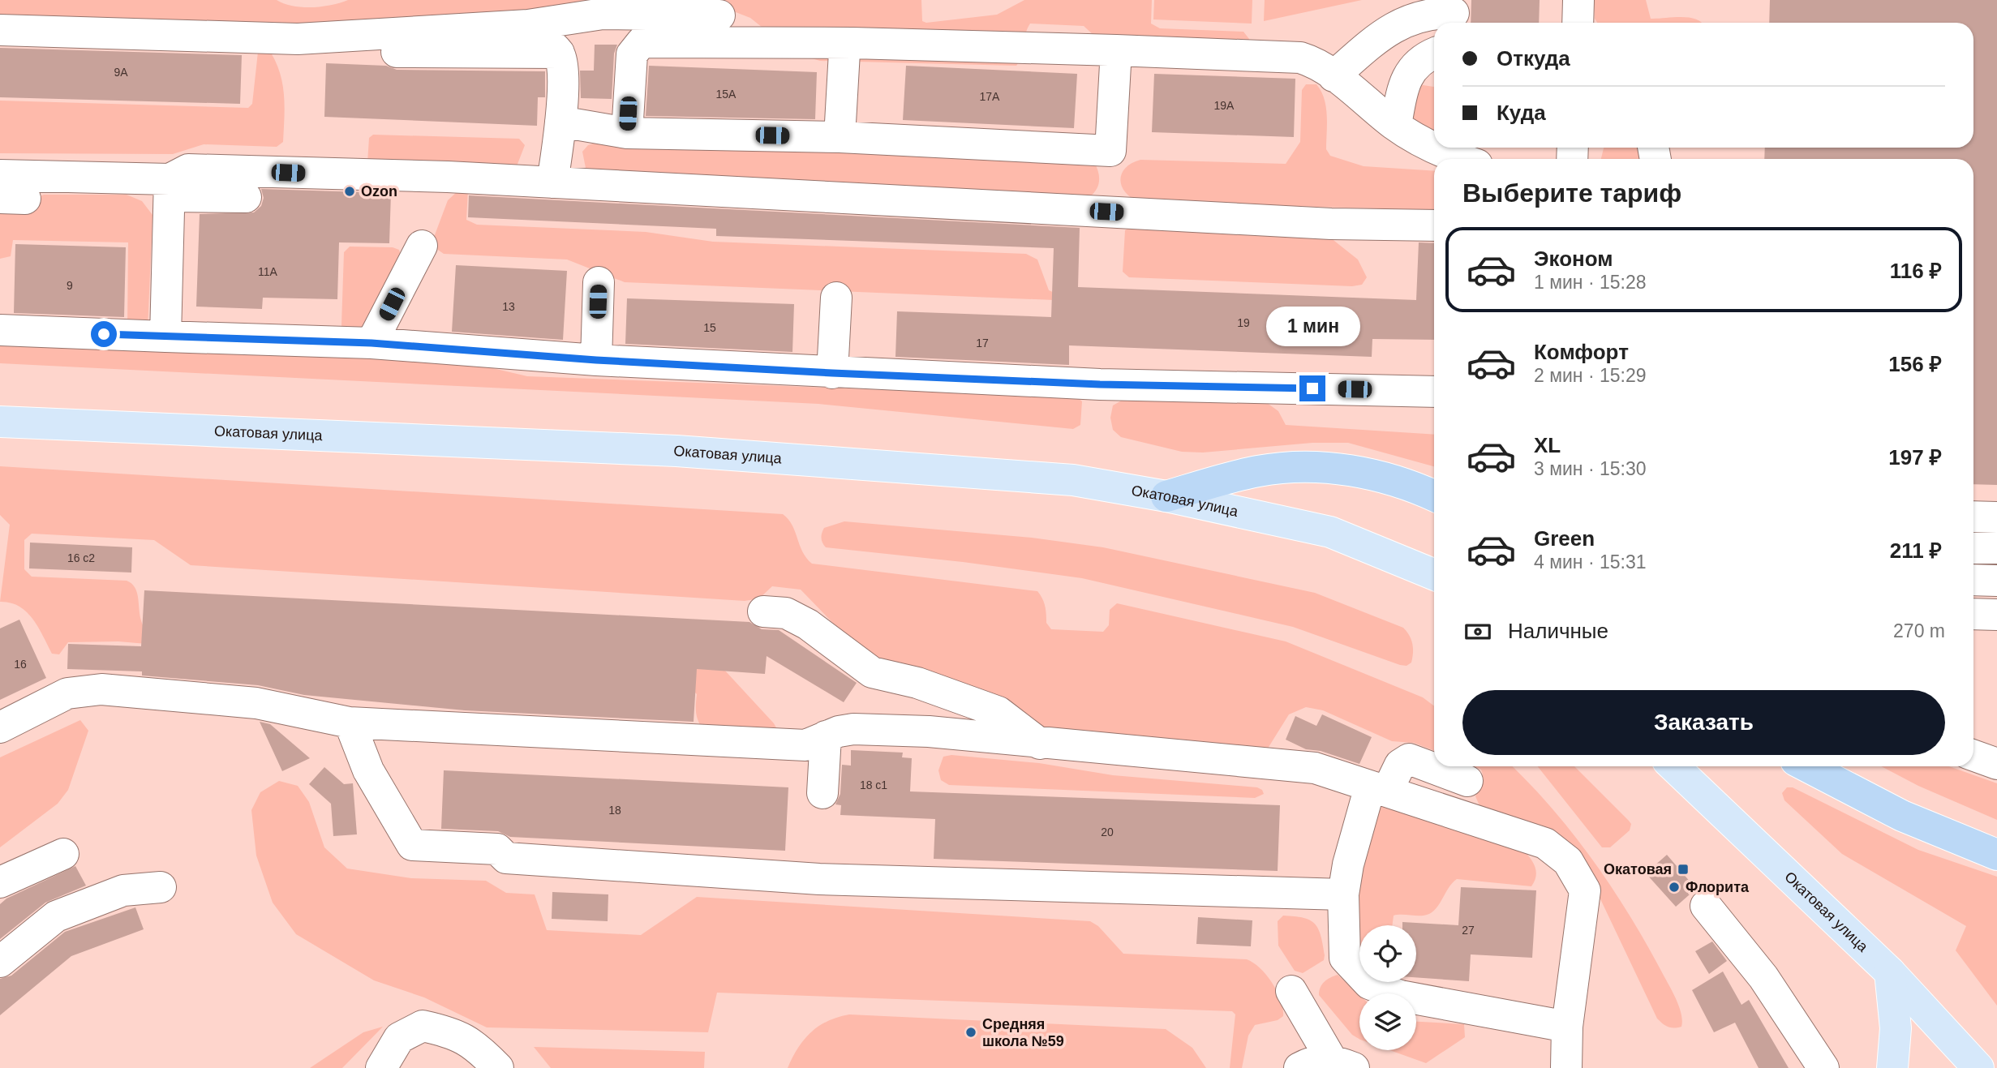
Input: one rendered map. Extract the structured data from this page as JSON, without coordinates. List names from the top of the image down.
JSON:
{
  "streets": {
    "main road": ["Окатовая улица"]
  },
  "places": {
    "other": ["Ozon", "Флорита", "Средняя школа №59"],
    "transit": ["Окатовая"]
  },
  "house_numbers": [
    "9А",
    "15А",
    "17А",
    "19А",
    "11А",
    "9",
    "13",
    "19",
    "15",
    "17",
    "16 с2",
    "16",
    "18 с1",
    "18",
    "20",
    "27"
  ],
  "page": {
    "banner": ["Откуда", "Куда"],
    "heading": "Выберите тариф",
    "list": [
      {
        "name": "Эконом",
        "note": "1 мин · 15:28",
        "value": "116 ₽"
      },
      {
        "name": "Комфорт",
        "note": "2 мин · 15:29",
        "value": "156 ₽"
      },
      {
        "name": "XL",
        "note": "3 мин · 15:30",
        "value": "197 ₽"
      },
      {
        "name": "Green",
        "note": "4 мин · 15:31",
        "value": "211 ₽"
      }
    ],
    "bubble": "1 мин",
    "pay": ["Наличные", "270 m"],
    "buttons": "Заказать"
  }
}
